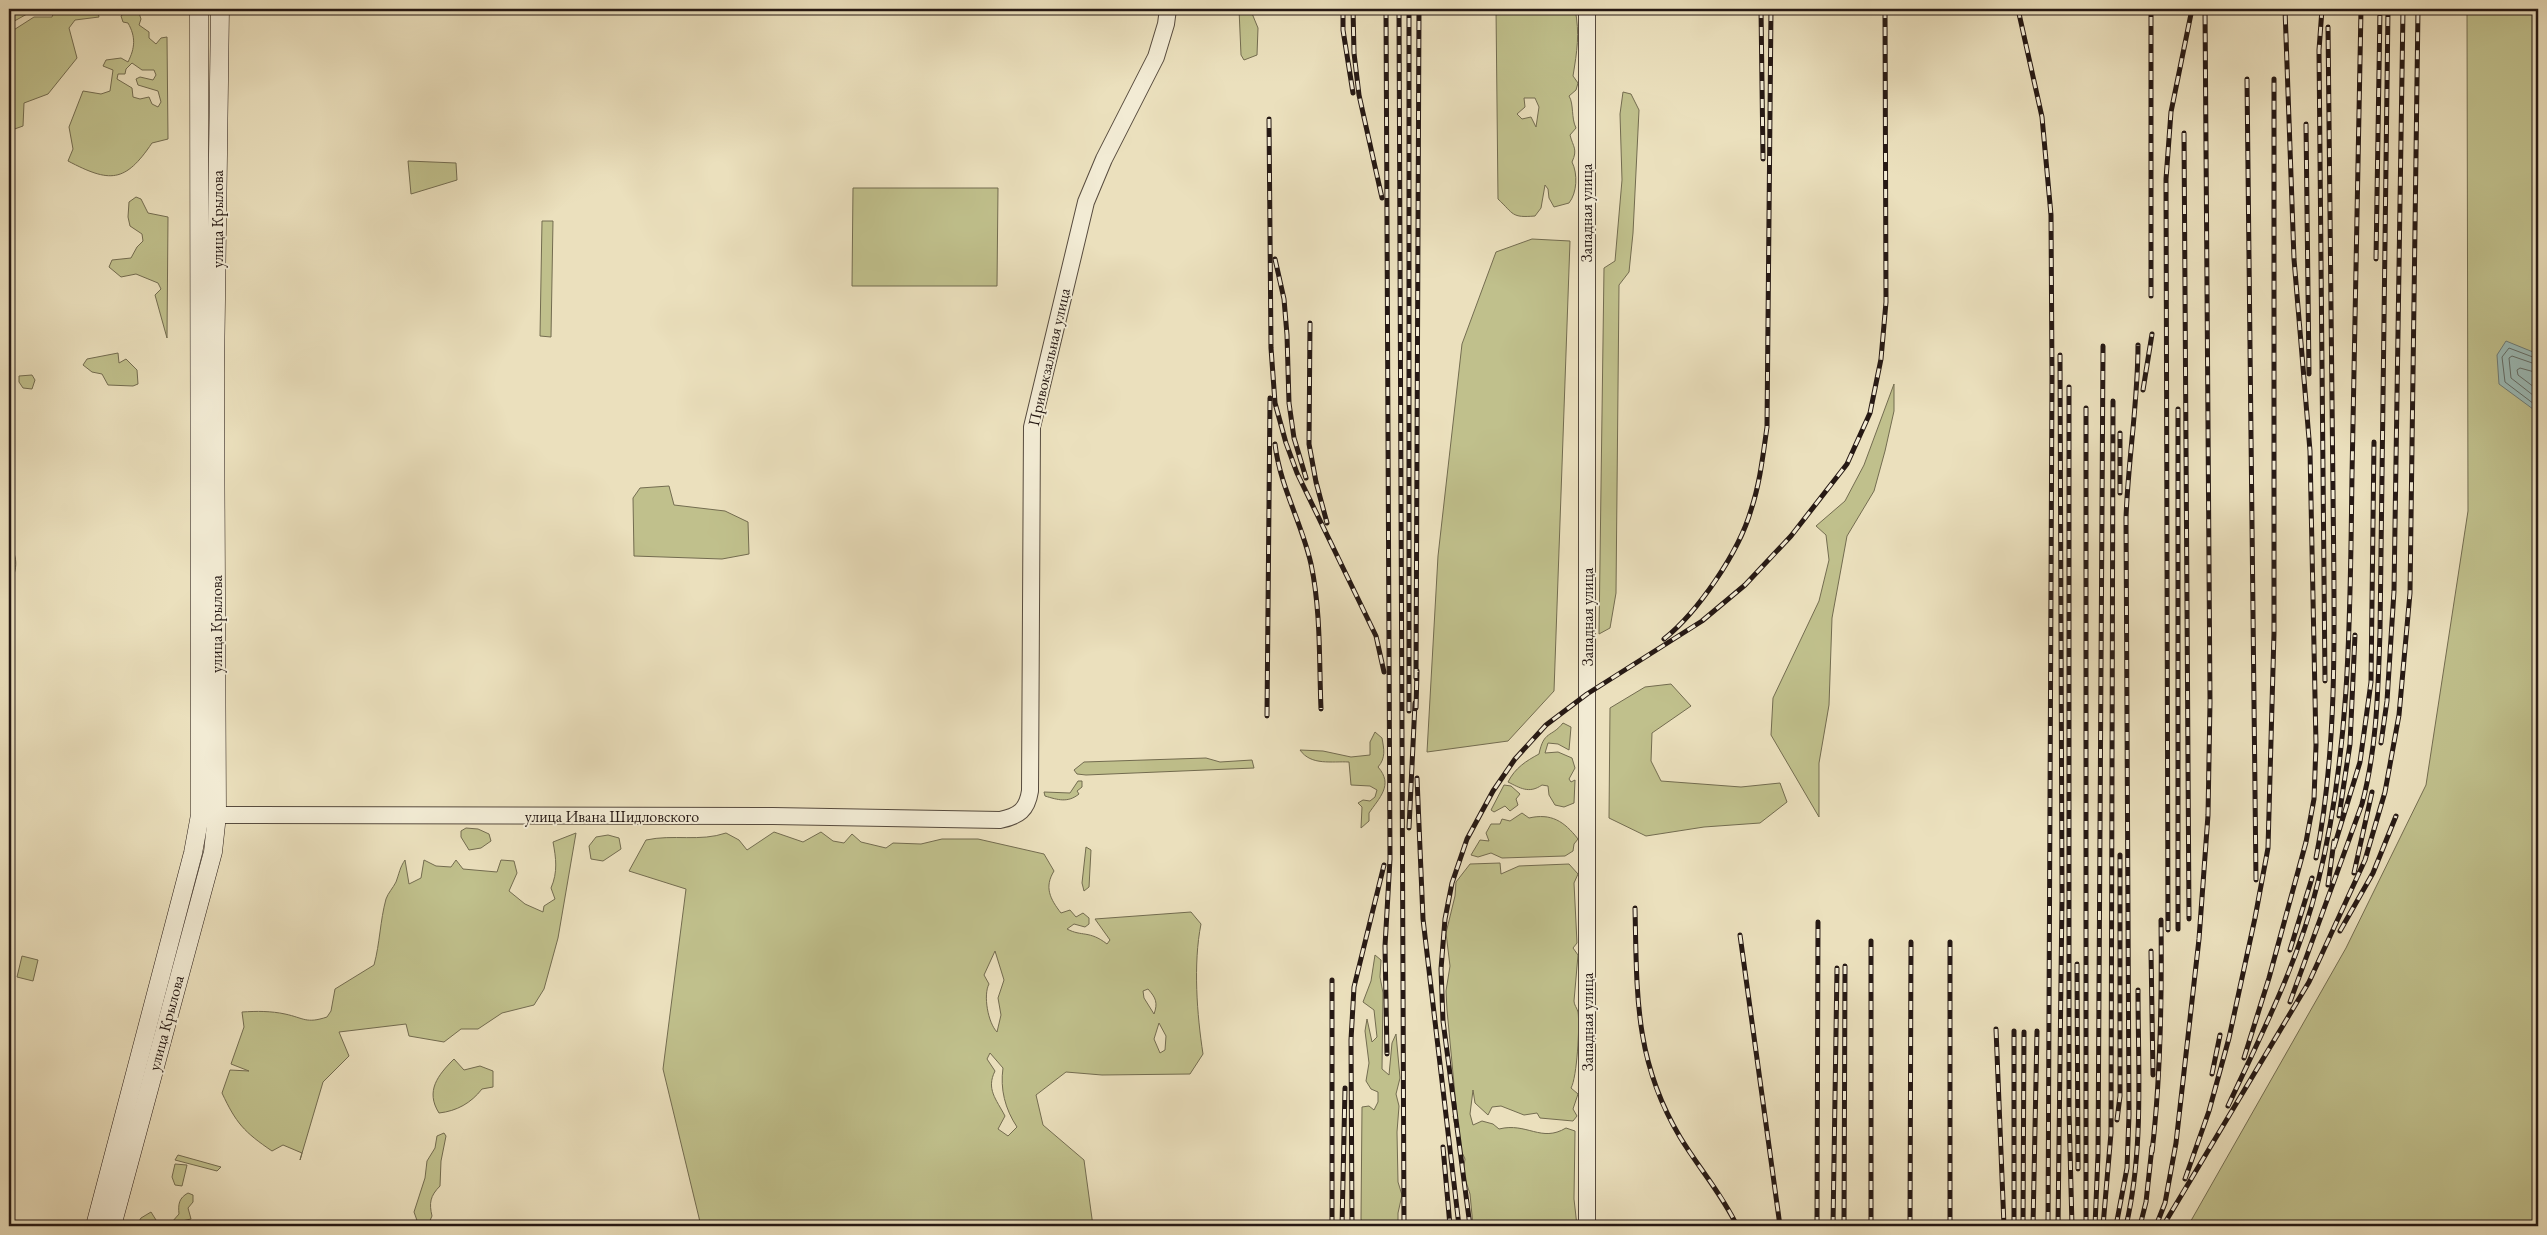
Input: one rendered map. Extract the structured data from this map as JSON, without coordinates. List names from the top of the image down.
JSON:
{
  "streets": {
    "main road": ["улица Крылова"],
    "street": ["Западная улица", "Привокзальная улица", "улица Ивана Шидловского"]
  },
  "crossings": [
    ["улица Крылова", "улица Ивана Шидловского"],
    ["Привокзальная улица", "улица Ивана Шидловского"]
  ]
}
